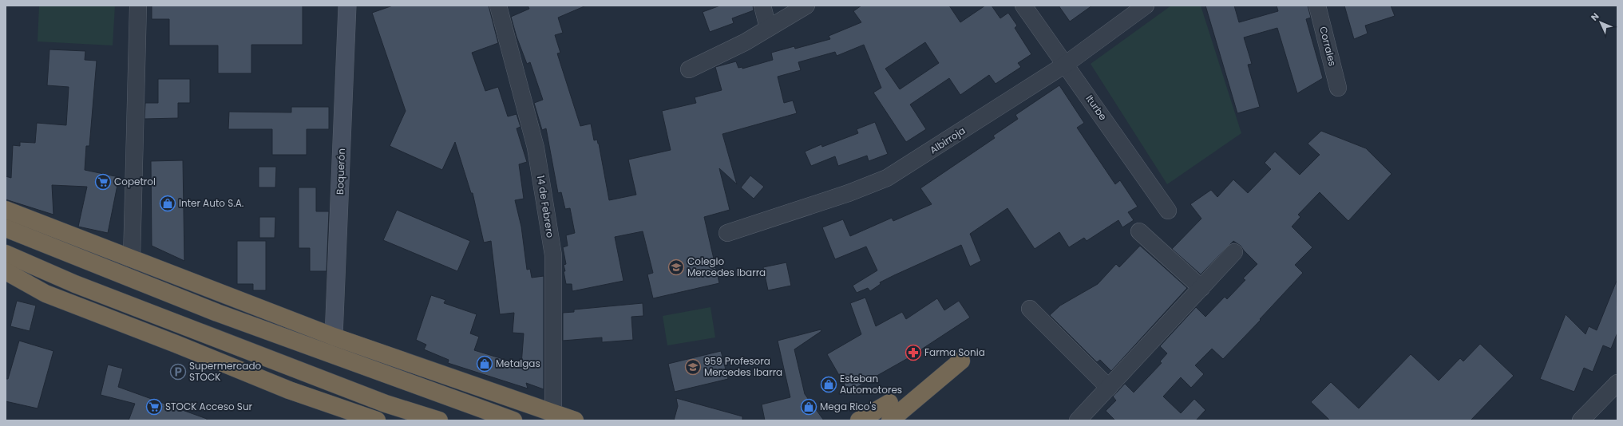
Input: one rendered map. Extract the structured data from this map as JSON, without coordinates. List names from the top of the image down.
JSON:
{
  "streets": {
    "street": [
      "Corrales",
      "Iturbe",
      "Albirroja",
      "Boquerón",
      "14 de Febrero"
    ]
  },
  "crossings": [
    ["Iturbe", "Albirroja"]
  ],
  "places": {
    "supermarket": ["Copetrol", "STOCK Acceso Sur"],
    "shop": [
      "Inter Auto S.A.",
      "Metalgas",
      "Esteban Automotores",
      "Mega Rico's"
    ],
    "school or university": ["Colegio Mercedes Ibarra", "959 Profesora Mercedes Ibarra"],
    "pharmacy": ["Farma Sonia"],
    "parking": ["Supermercado STOCK"]
  },
  "north": "top left"
}
